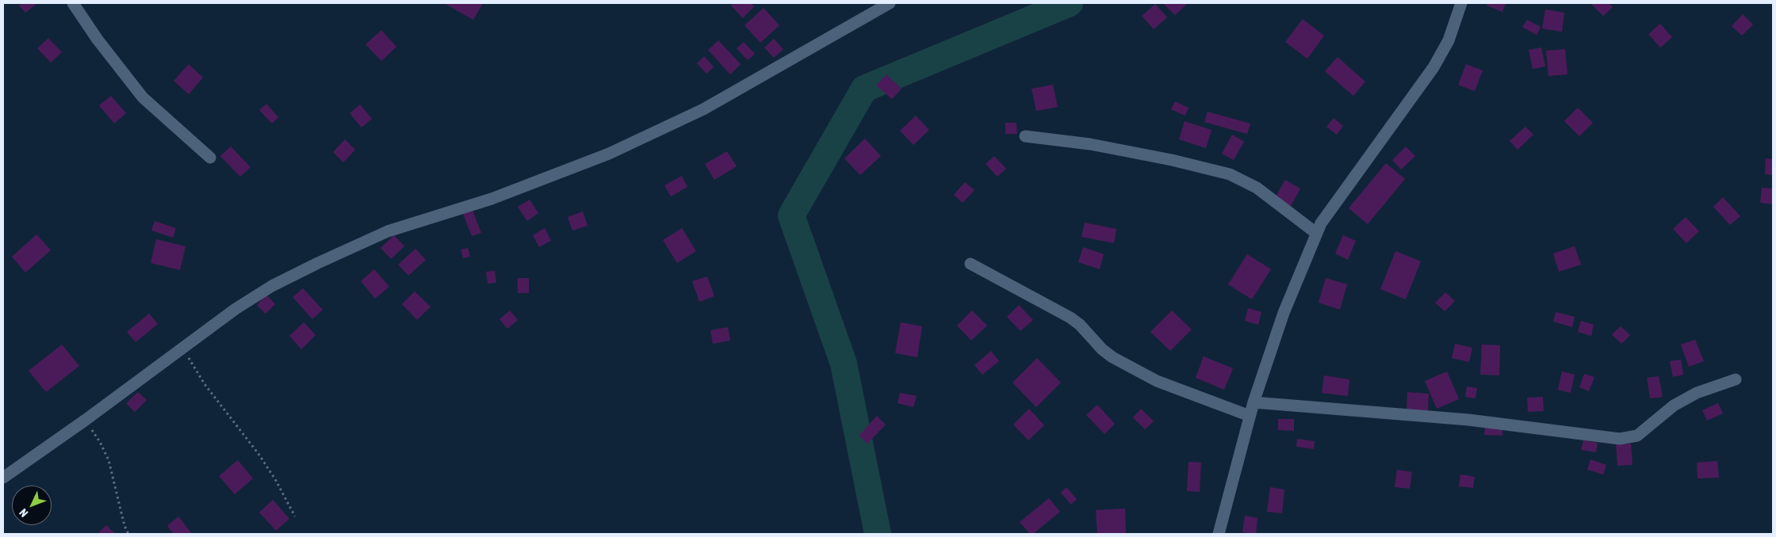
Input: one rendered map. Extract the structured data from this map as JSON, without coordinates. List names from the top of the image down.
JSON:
{
  "north": "bottom left"
}
